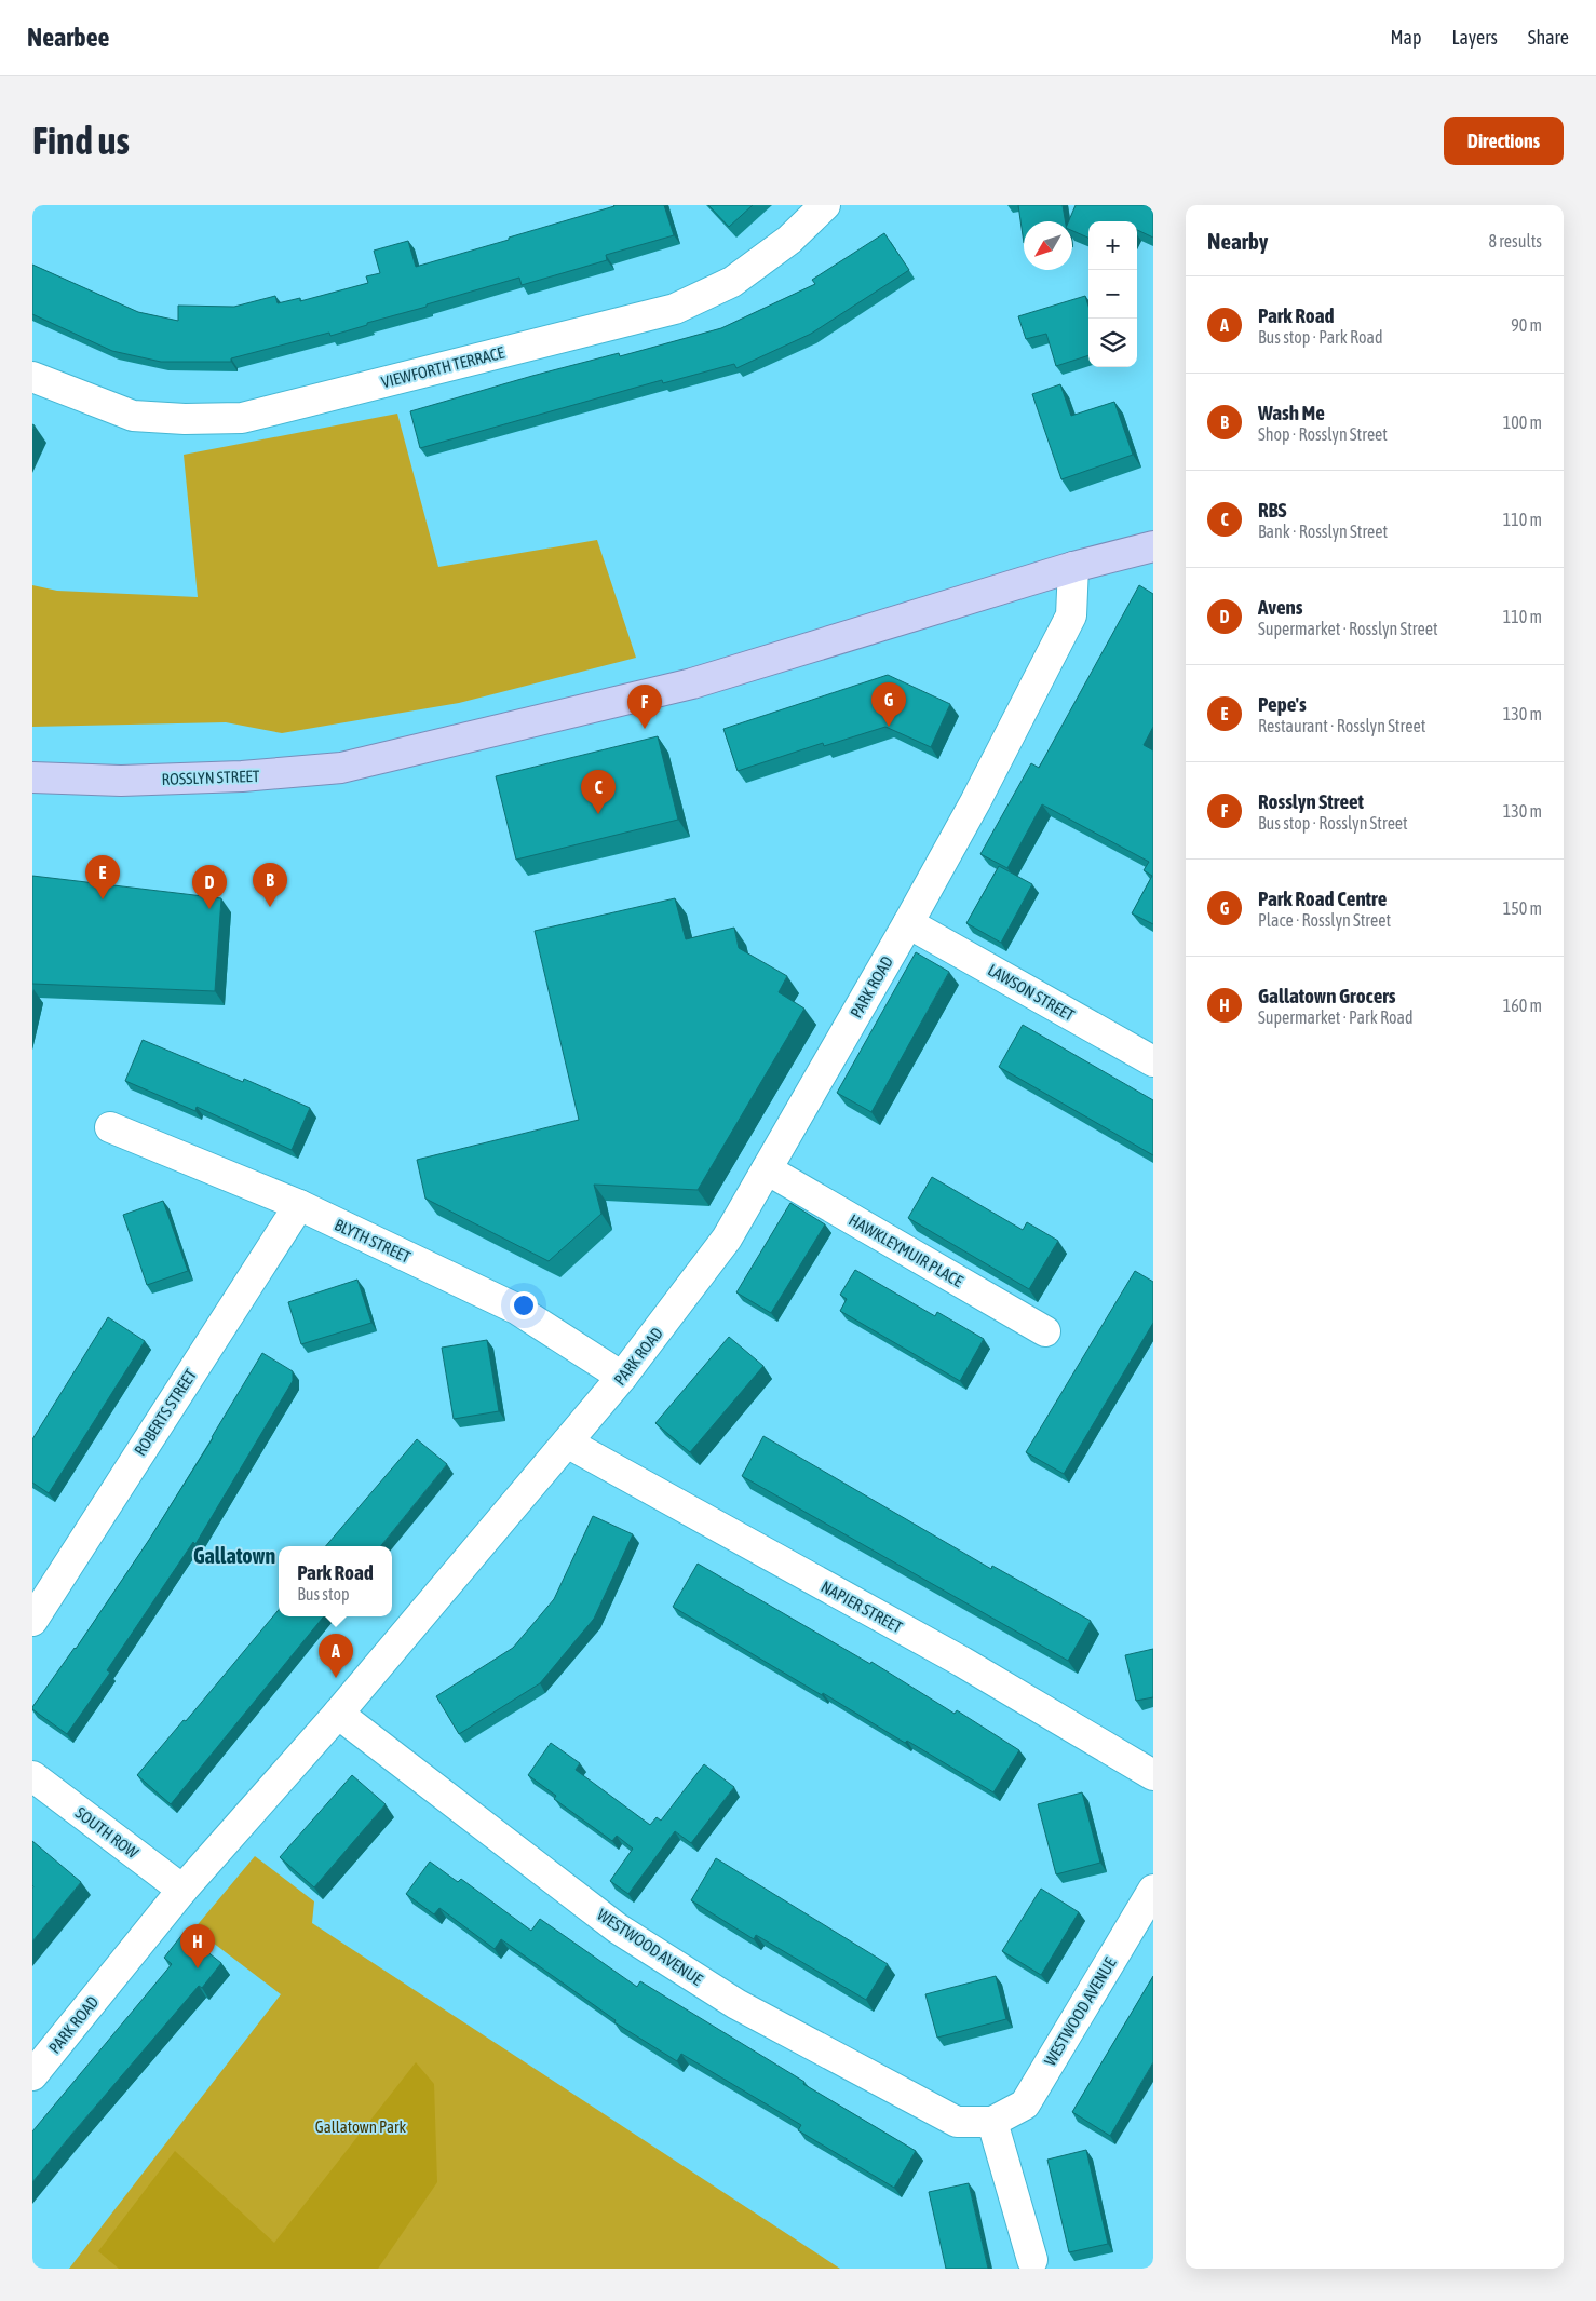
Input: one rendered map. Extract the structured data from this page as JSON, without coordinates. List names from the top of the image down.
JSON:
{
  "streets": {
    "main road": ["ROSSLYN STREET"],
    "street": [
      "VIEWFORTH TERRACE",
      "PARK ROAD",
      "LAWSON STREET",
      "BLYTH STREET",
      "HAWKLEYMUIR PLACE",
      "ROBERTS STREET",
      "NAPIER STREET",
      "SOUTH ROW",
      "WESTWOOD AVENUE"
    ]
  },
  "crossings": [
    ["ROSSLYN STREET", "PARK ROAD"],
    ["PARK ROAD", "LAWSON STREET"],
    ["PARK ROAD", "BLYTH STREET"],
    ["PARK ROAD", "HAWKLEYMUIR PLACE"],
    ["PARK ROAD", "NAPIER STREET"],
    ["PARK ROAD", "SOUTH ROW"],
    ["PARK ROAD", "WESTWOOD AVENUE"],
    ["BLYTH STREET", "ROBERTS STREET"]
  ],
  "districts": ["Gallatown"],
  "parks": ["Gallatown Park"],
  "north": "bottom left",
  "page": {
    "header": "Nearbee",
    "nav": ["Map", "Layers", "Share"],
    "buttons": "Directions",
    "title": "Find us",
    "heading": ["Nearby", "8 results"],
    "map_buttons": ["+", "−"],
    "list": [
      {
        "mark": "A",
        "name": "Park Road",
        "note": "Bus stop · Park Road",
        "value": "90 m"
      },
      {
        "mark": "B",
        "name": "Wash Me",
        "note": "Shop · Rosslyn Street",
        "value": "100 m"
      },
      {
        "mark": "C",
        "name": "RBS",
        "note": "Bank · Rosslyn Street",
        "value": "110 m"
      },
      {
        "mark": "D",
        "name": "Avens",
        "note": "Supermarket · Rosslyn Street",
        "value": "110 m"
      },
      {
        "mark": "E",
        "name": "Pepe's",
        "note": "Restaurant · Rosslyn Street",
        "value": "130 m"
      },
      {
        "mark": "F",
        "name": "Rosslyn Street",
        "note": "Bus stop · Rosslyn Street",
        "value": "130 m"
      },
      {
        "mark": "G",
        "name": "Park Road Centre",
        "note": "Place · Rosslyn Street",
        "value": "150 m"
      },
      {
        "mark": "H",
        "name": "Gallatown Grocers",
        "note": "Supermarket · Park Road",
        "value": "160 m"
      }
    ],
    "pins": [
      "G",
      "F",
      "C",
      "E",
      "B",
      "D",
      "A",
      "H"
    ],
    "popup": ["Park Road", "Bus stop"]
  }
}
